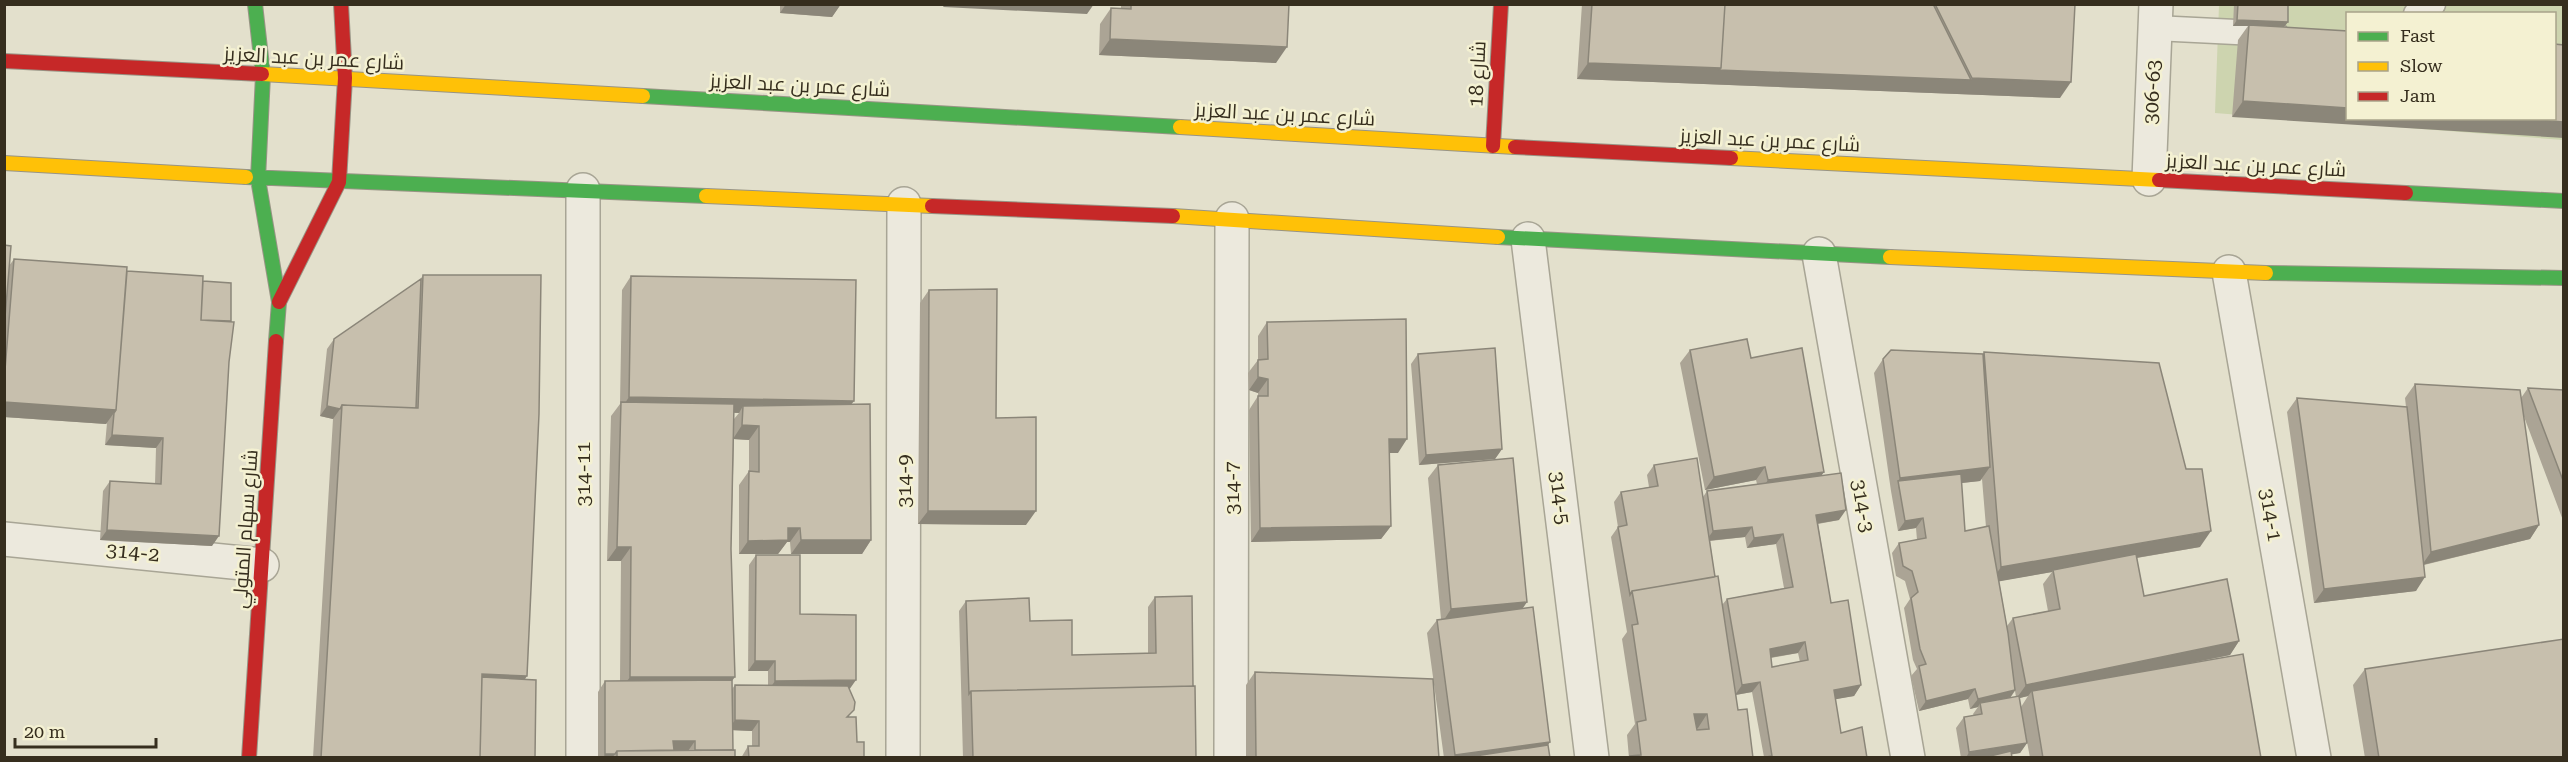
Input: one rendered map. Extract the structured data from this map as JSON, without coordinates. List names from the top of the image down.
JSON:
{
  "streets": {
    "street": [
      "شارع عمر بن عبد العزيز",
      "شارع 18",
      "306-63",
      "314-11",
      "314-9",
      "314-7",
      "314-5",
      "314-3",
      "314-1",
      "شارع سهام المتولي",
      "314-2"
    ]
  },
  "crossings": [
    ["شارع عمر بن عبد العزيز", "شارع 18"],
    ["شارع عمر بن عبد العزيز", "306-63"],
    ["شارع عمر بن عبد العزيز", "شارع سهام المتولي"],
    ["شارع سهام المتولي", "314-2"]
  ],
  "legend": ["Fast", "Slow", "Jam"],
  "scale_bar": "20 m"
}
